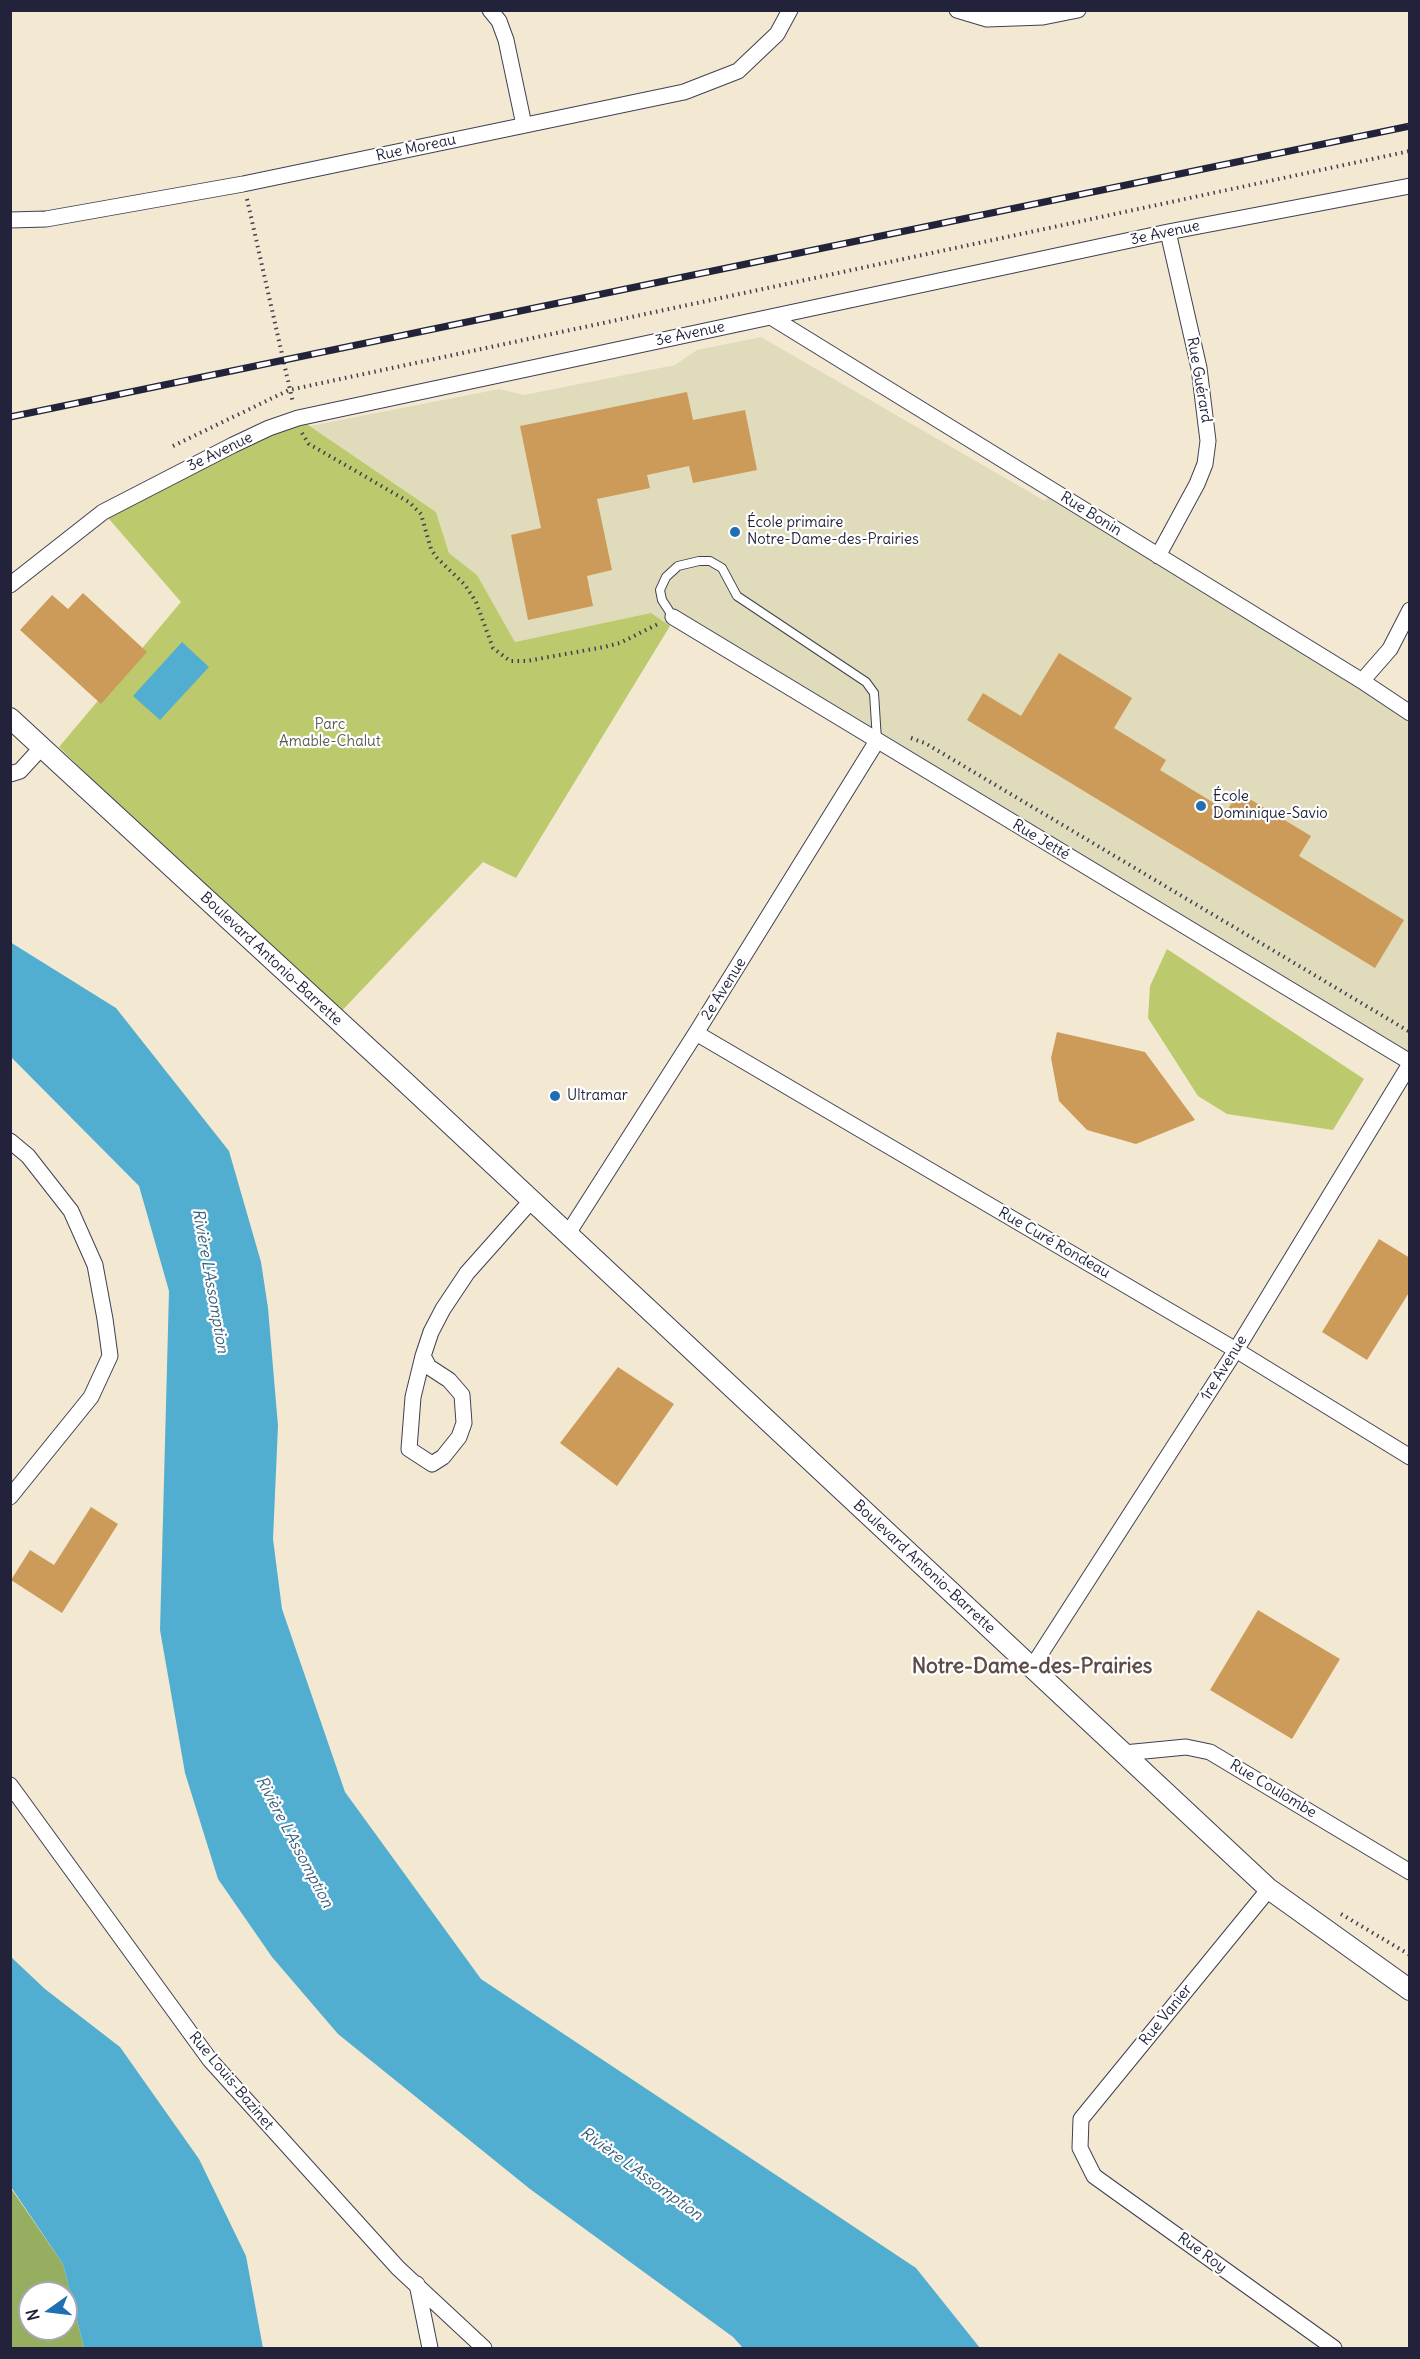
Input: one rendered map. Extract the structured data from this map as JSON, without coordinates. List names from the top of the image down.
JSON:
{
  "streets": {
    "street": [
      "Rue Moreau",
      "3e Avenue",
      "Rue Guérard",
      "Rue Bonin",
      "Rue Jetté",
      "Boulevard Antonio-Barrette",
      "2e Avenue",
      "Rue Curé Rondeau",
      "1re Avenue",
      "Rue Coulombe",
      "Rue Vanier",
      "Rue Louis-Bazinet",
      "Rue Roy"
    ]
  },
  "crossings": [
    ["3e Avenue", "Rue Guérard"],
    ["3e Avenue", "Rue Bonin"],
    ["Rue Guérard", "Rue Bonin"],
    ["Rue Jetté", "2e Avenue"],
    ["Rue Jetté", "1re Avenue"],
    ["Boulevard Antonio-Barrette", "2e Avenue"],
    ["Boulevard Antonio-Barrette", "1re Avenue"],
    ["Boulevard Antonio-Barrette", "Rue Coulombe"],
    ["Boulevard Antonio-Barrette", "Rue Vanier"],
    ["2e Avenue", "Rue Curé Rondeau"],
    ["Rue Curé Rondeau", "1re Avenue"],
    ["Rue Vanier", "Rue Roy"]
  ],
  "districts": ["Notre-Dame-des-Prairies"],
  "water": ["Rivière L'Assomption"],
  "parks": ["Parc Amable-Chalut"],
  "places": ["École primaire Notre-Dame-des-Prairies", "École Dominique-Savio", "Ultramar"],
  "north": "left"
}
